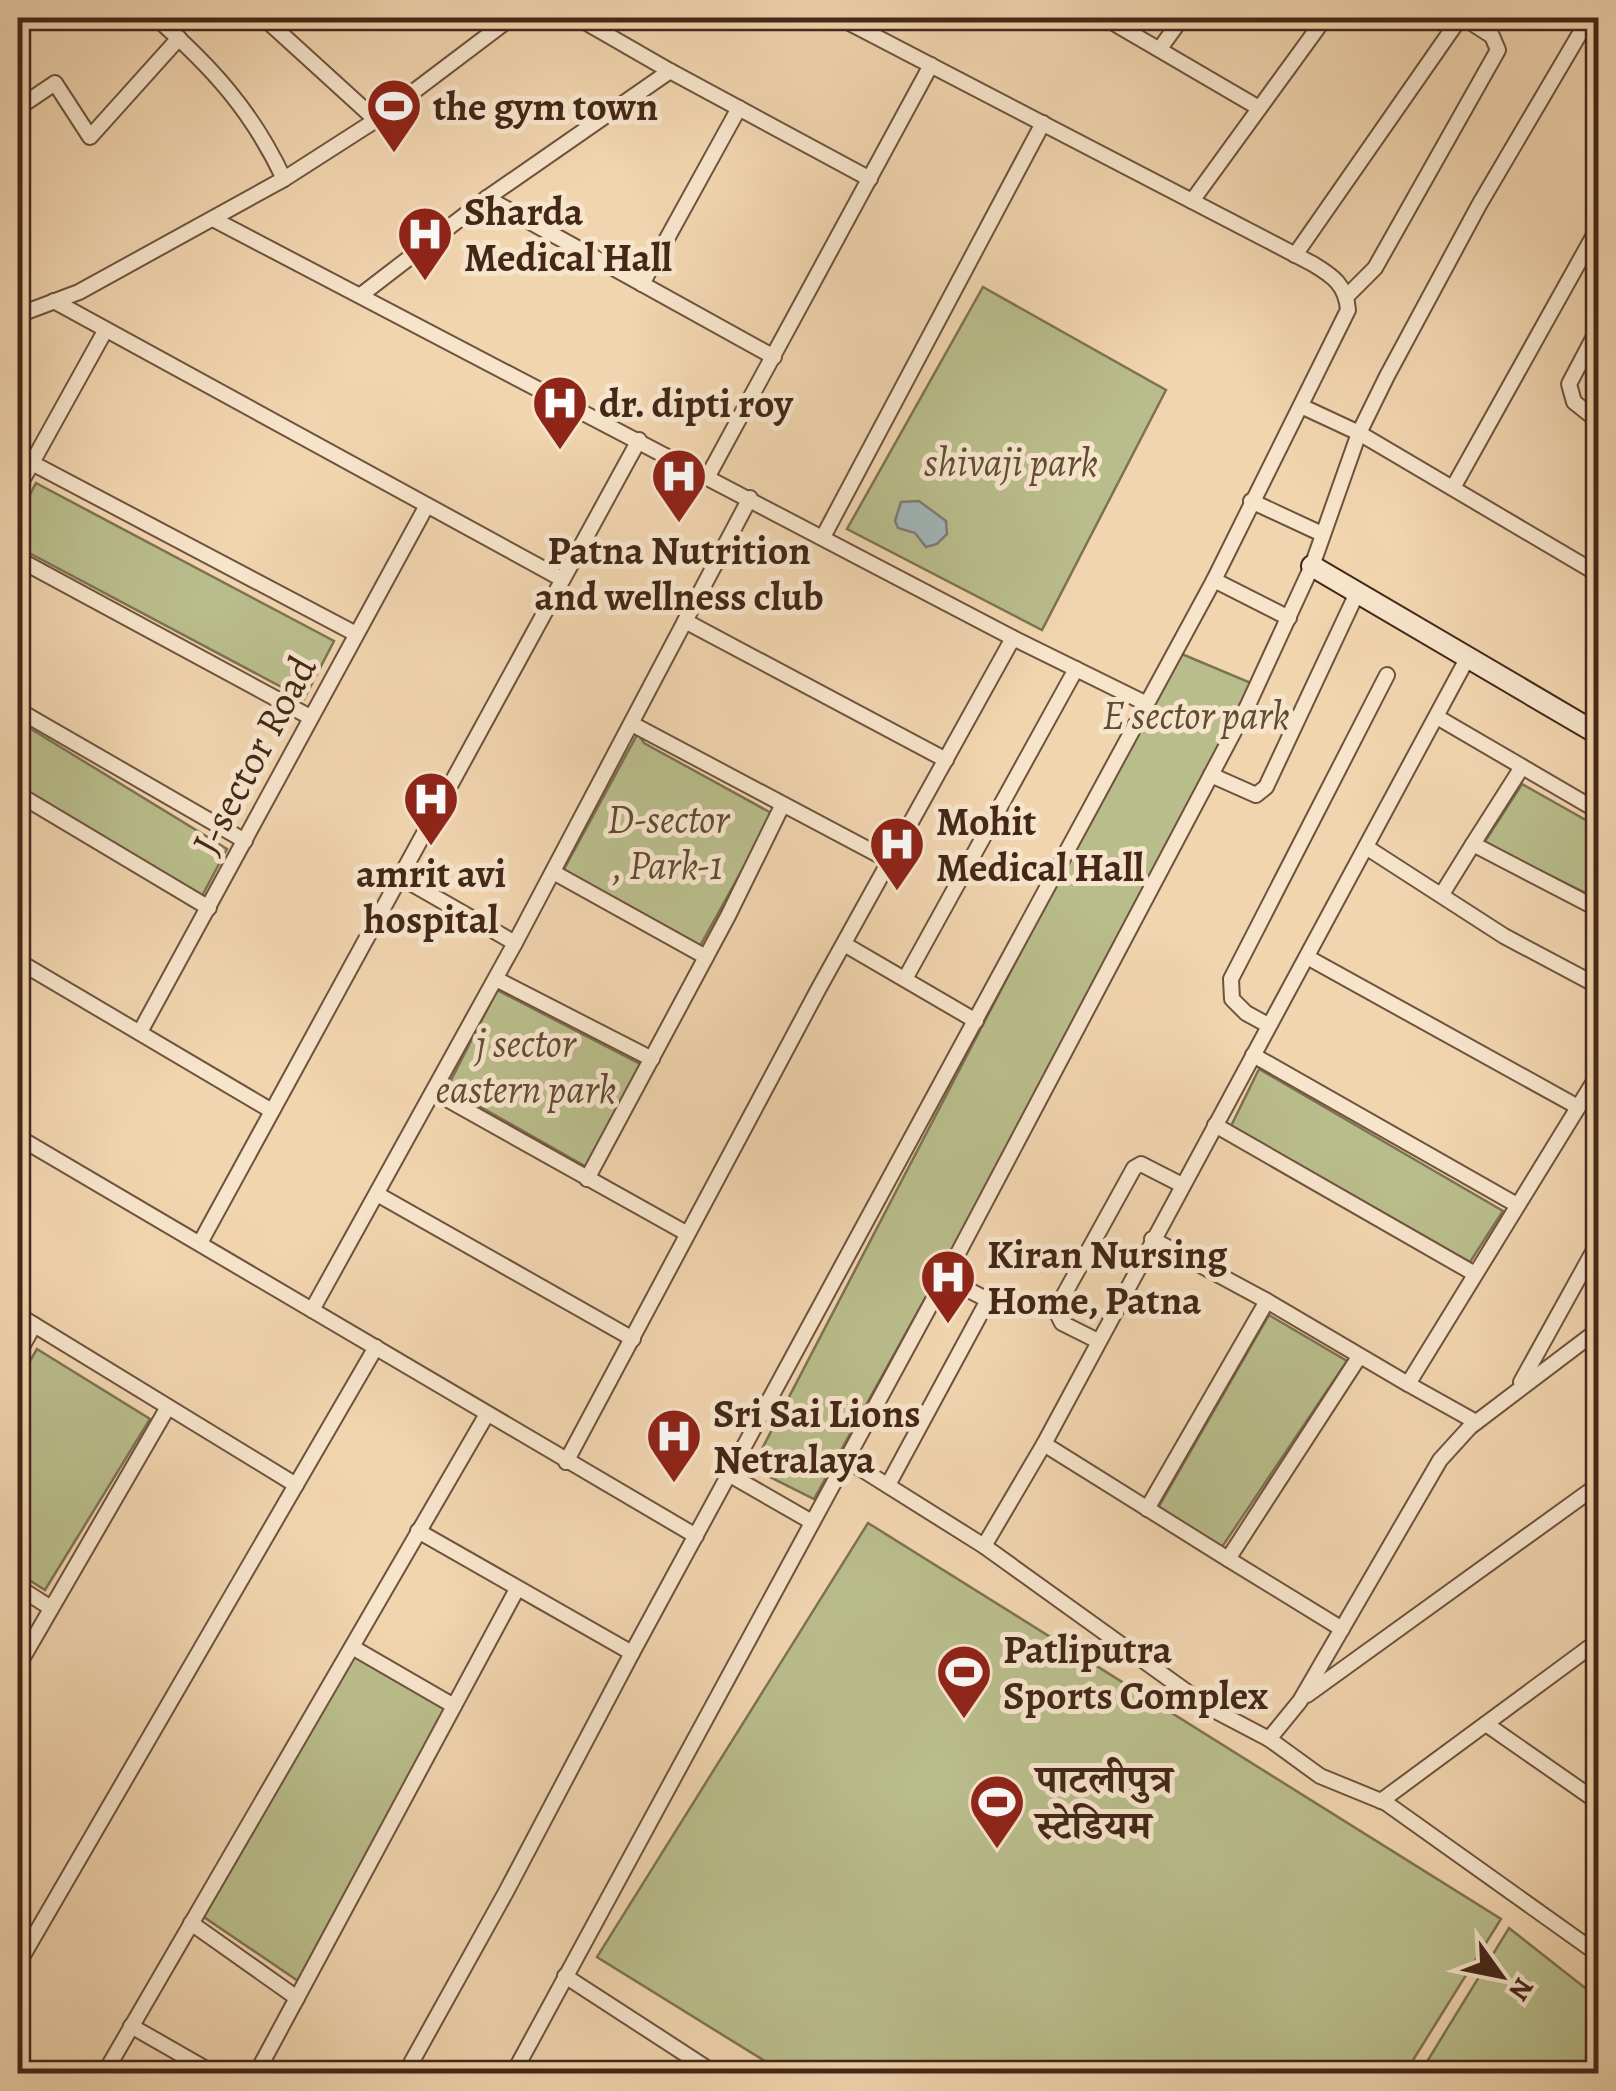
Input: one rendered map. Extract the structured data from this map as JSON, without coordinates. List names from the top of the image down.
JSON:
{
  "streets": {
    "street": ["J-sector Road"]
  },
  "parks": [
    "shivaji park",
    "E sector park",
    "D-sector , Park-1",
    "j sector eastern park"
  ],
  "places": {
    "sports": ["the gym town", "Patliputra Sports Complex", "पाटलीपुत्र स्टेडियम"],
    "hospital": [
      "Sharda Medical Hall",
      "dr. dipti roy",
      "Patna Nutrition and wellness club",
      "amrit avi hospital",
      "Mohit Medical Hall",
      "Kiran Nursing Home, Patna",
      "Sri Sai Lions Netralaya"
    ]
  },
  "north": "bottom right"
}
